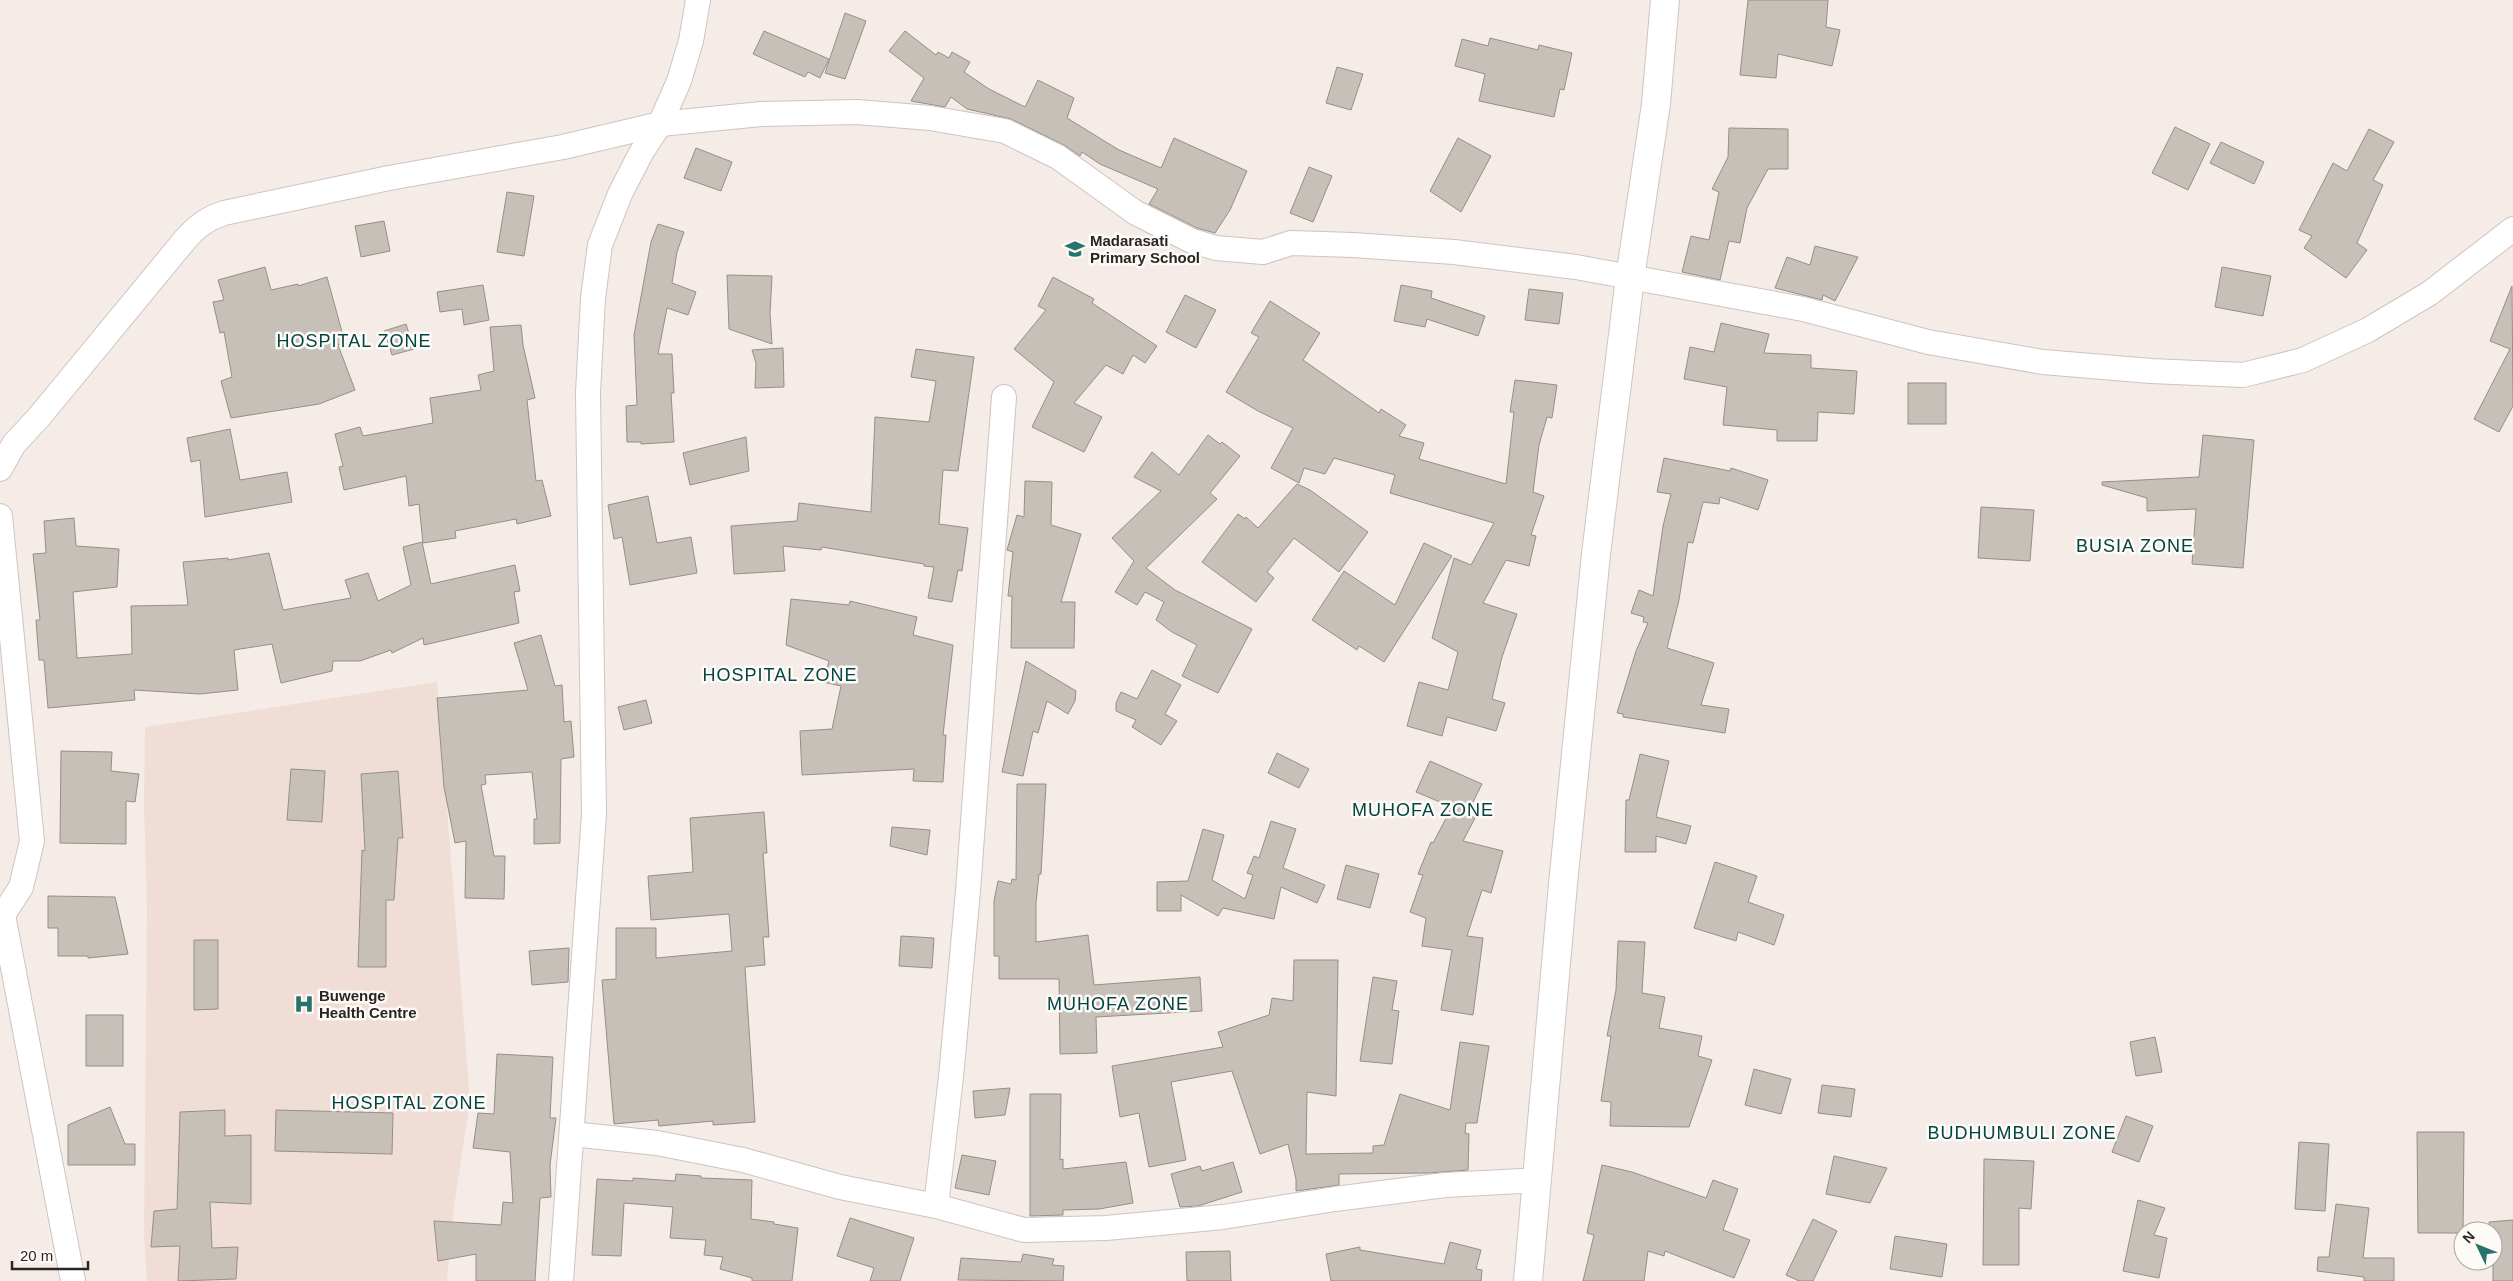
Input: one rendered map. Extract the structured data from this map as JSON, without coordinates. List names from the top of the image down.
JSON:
{
  "districts": [
    "HOSPITAL ZONE",
    "BUSIA ZONE",
    "HOSPITAL ZONE",
    "MUHOFA ZONE",
    "MUHOFA ZONE",
    "HOSPITAL ZONE",
    "BUDHUMBULI ZONE"
  ],
  "places": {
    "school or university": ["Madarasati Primary School"],
    "hospital": ["Buwenge Health Centre"]
  },
  "scale_bar": "20 m",
  "north": "top left"
}
